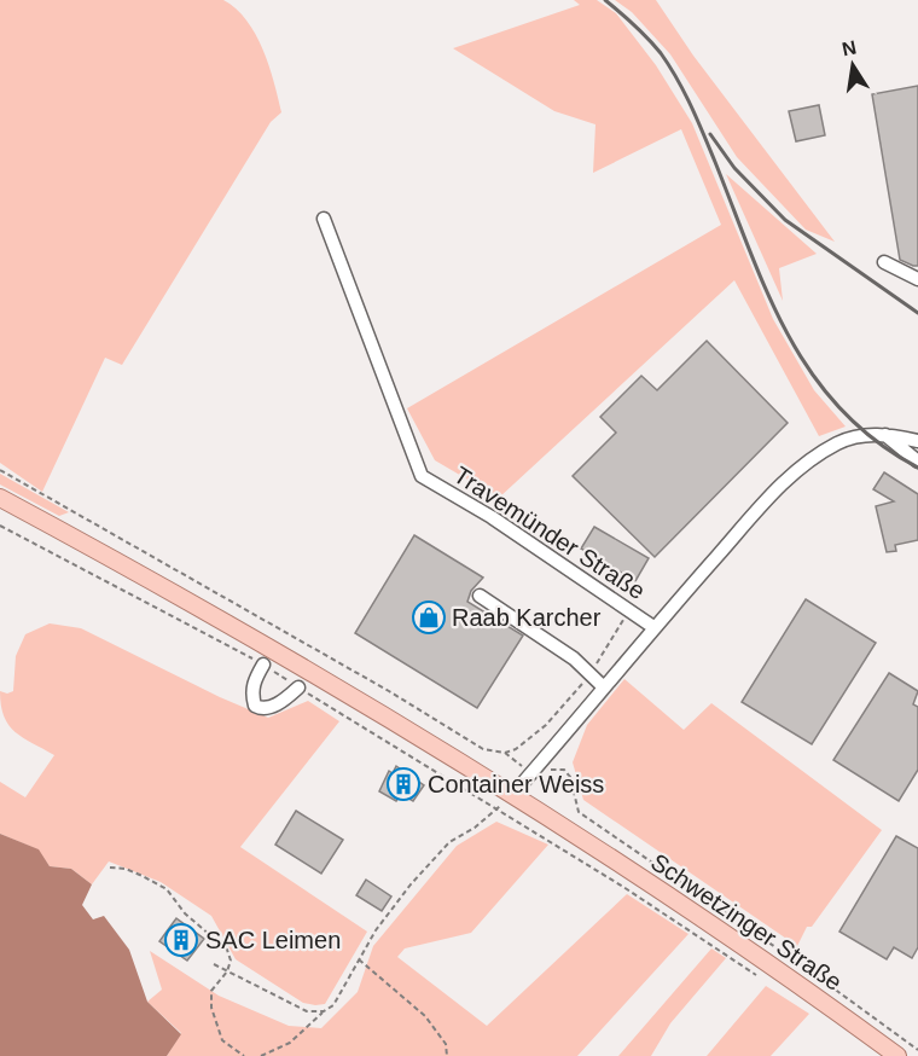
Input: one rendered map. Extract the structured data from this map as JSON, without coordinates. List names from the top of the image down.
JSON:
{
  "streets": {
    "main road": ["Schwetzinger Straße"],
    "lane": ["Travemünder Straße"]
  },
  "places": {
    "shop": ["Raab Karcher"],
    "building": ["Container Weiss", "SAC Leimen"]
  },
  "north": "top"
}
